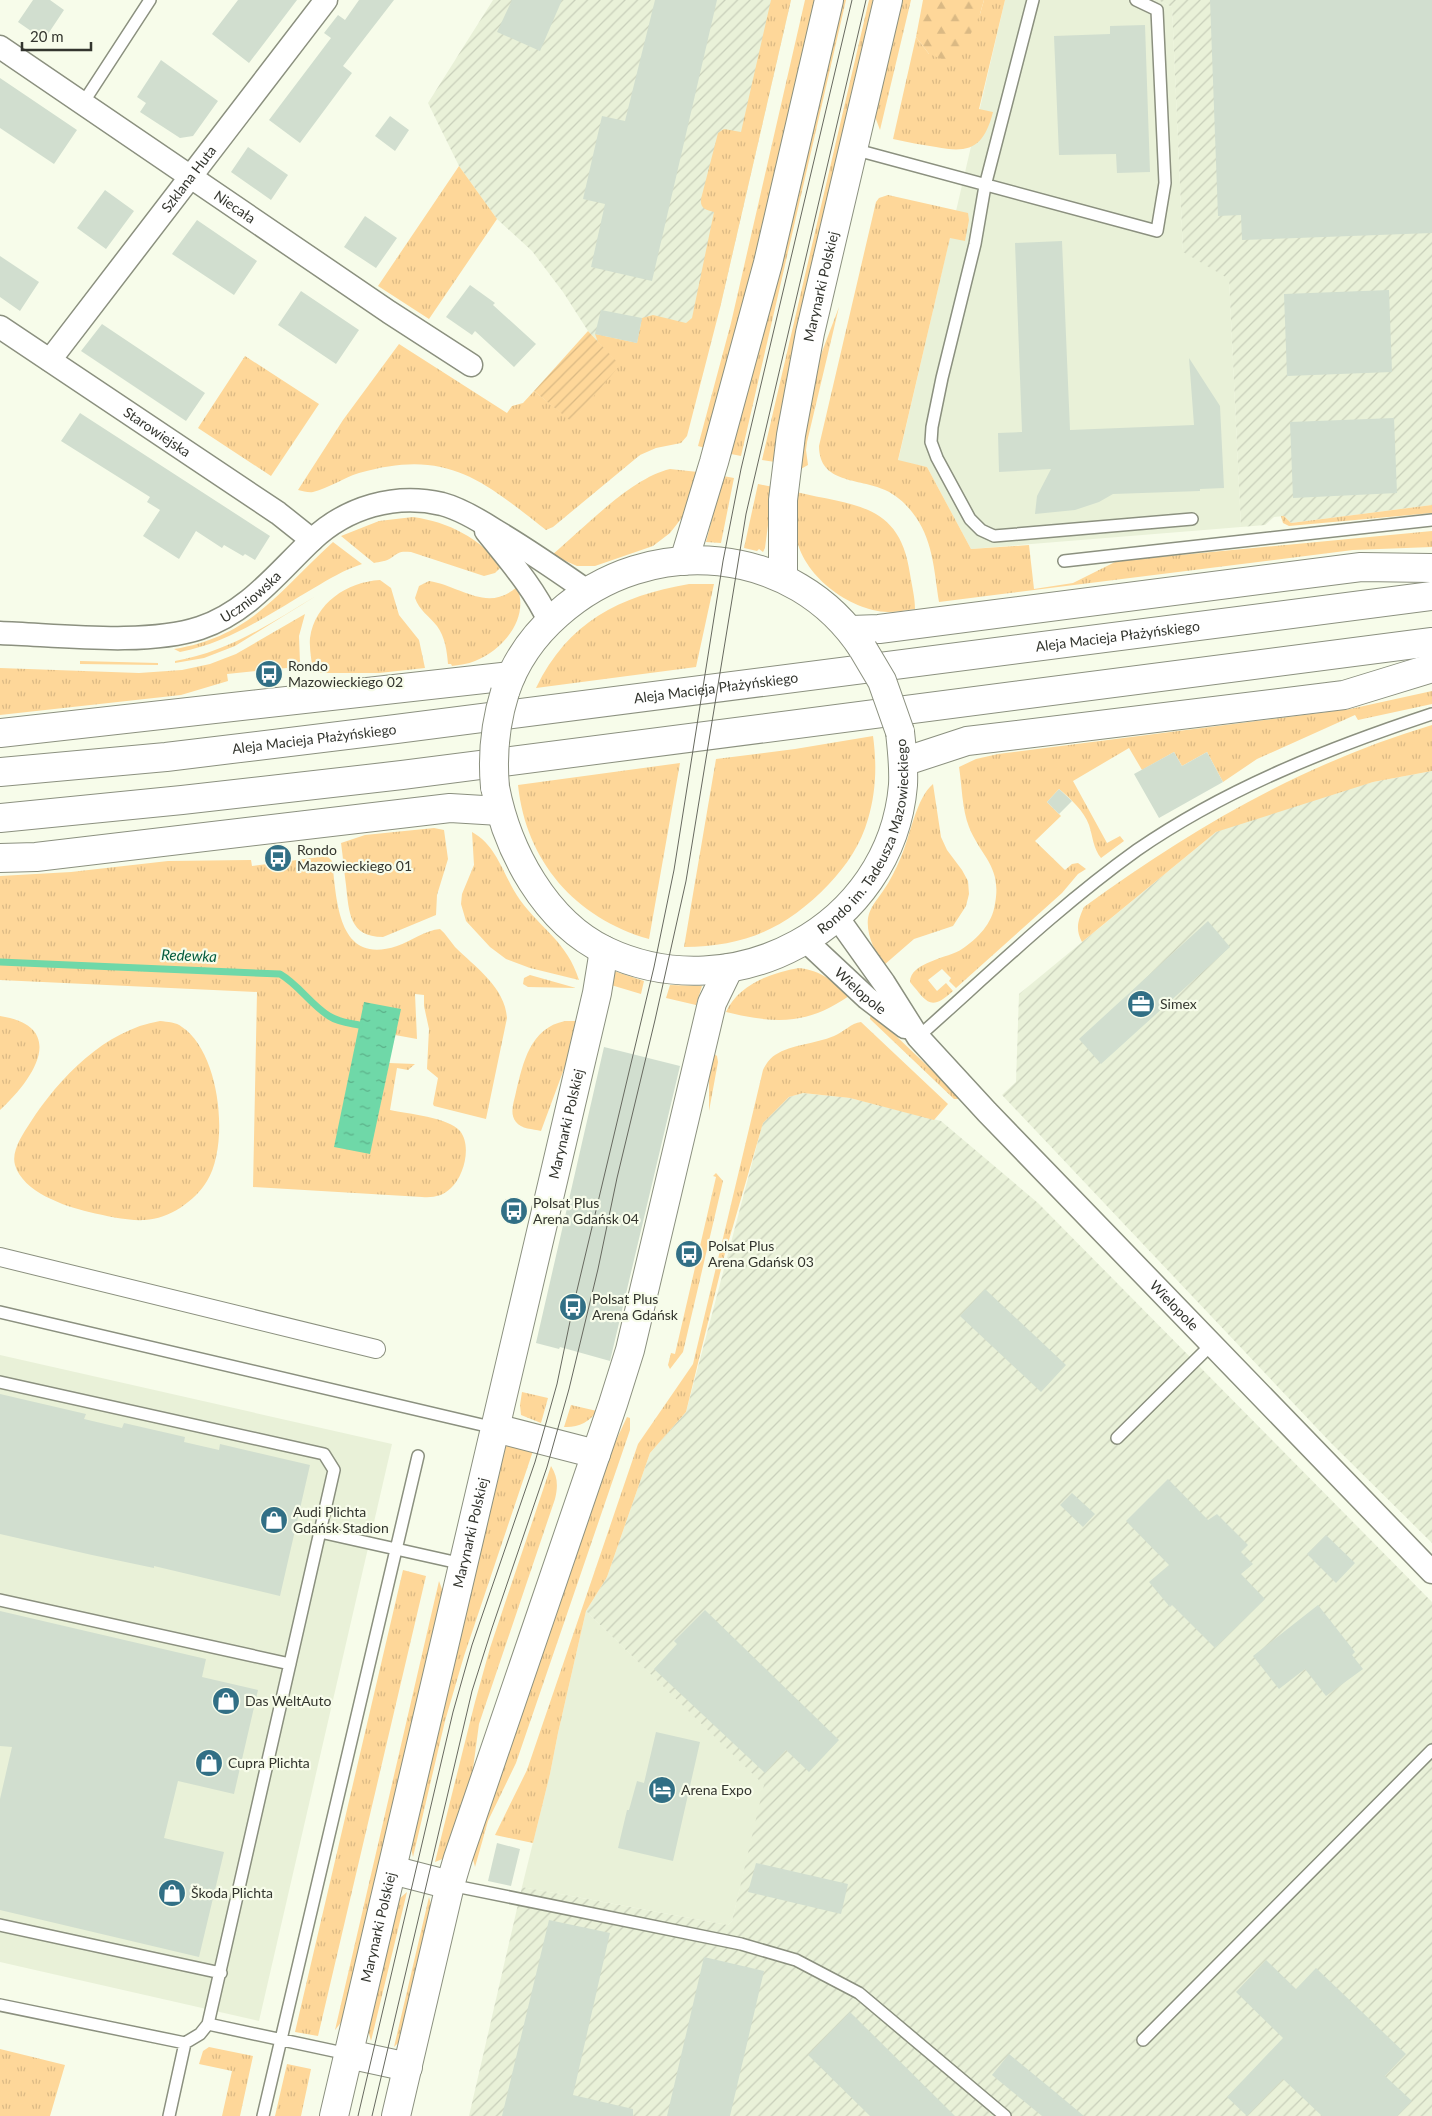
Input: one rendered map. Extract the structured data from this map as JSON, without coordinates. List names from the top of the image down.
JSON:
{
  "streets": {
    "main road": ["Marynarki Polskiej", "Aleja Macieja Płażyńskiego", "Rondo im. Tadeusza Mazowieckiego"],
    "street": [
      "Szklana Huta",
      "Niecała",
      "Starowiejska",
      "Uczniowska",
      "Wielopole"
    ]
  },
  "crossings": [
    ["Szklana Huta", "Niecała"],
    ["Szklana Huta", "Starowiejska"],
    ["Marynarki Polskiej", "Rondo im. Tadeusza Mazowieckiego"],
    ["Starowiejska", "Uczniowska"],
    ["Uczniowska", "Rondo im. Tadeusza Mazowieckiego"],
    ["Rondo im. Tadeusza Mazowieckiego", "Wielopole"]
  ],
  "water": ["Redewka"],
  "places": {
    "bus stop": [
      "Rondo Mazowieckiego 02",
      "Rondo Mazowieckiego 01",
      "Polsat Plus Arena Gdańsk 04",
      "Polsat Plus Arena Gdańsk 03",
      "Polsat Plus Arena Gdańsk"
    ],
    "office": ["Simex"],
    "shop": [
      "Audi Plichta Gdańsk Stadion",
      "Das WeltAuto",
      "Cupra Plichta",
      "Škoda Plichta"
    ],
    "hotel": ["Arena Expo"]
  },
  "scale_bar": "20 m"
}
